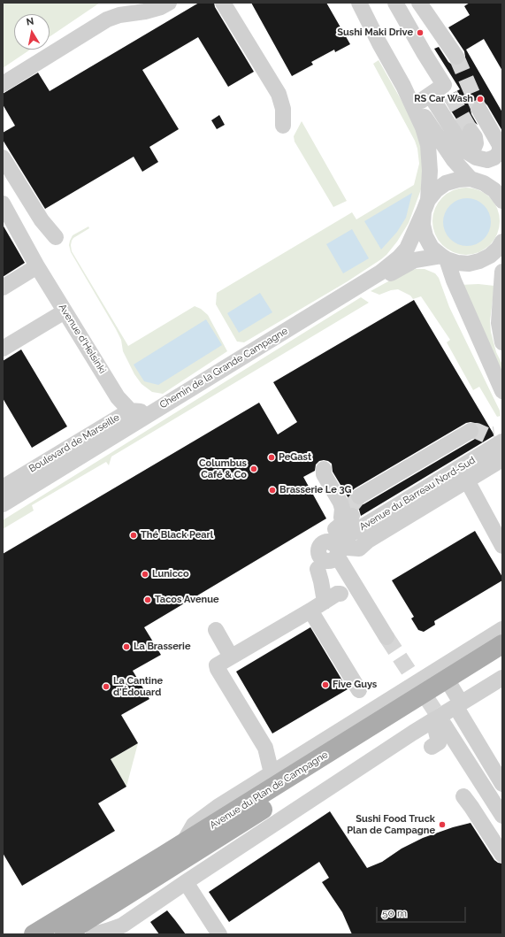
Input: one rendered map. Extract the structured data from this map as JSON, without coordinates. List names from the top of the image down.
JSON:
{
  "streets": {
    "main road": ["Avenue du Plan de Campagne"],
    "street": [
      "Avenue d'Helsinki",
      "Chemin de la Grande Campagne",
      "Boulevard de Marseille",
      "Avenue du Barreau Nord-Sud"
    ]
  },
  "crossings": [
    ["Avenue d'Helsinki", "Boulevard de Marseille"],
    ["Chemin de la Grande Campagne", "Boulevard de Marseille"]
  ],
  "places": [
    "Sushi Maki Drive",
    "RS Car Wash",
    "PeGast",
    "Columbus Café & Co",
    "Brasserie Le 3G",
    "Thé Black Pearl",
    "Lunicco",
    "Tacos Avenue",
    "La Brasserie",
    "Five Guys",
    "La Cantine d'Édouard",
    "Sushi Food Truck Plan de Campagne"
  ],
  "scale_bar": "50 m",
  "north": "top"
}
